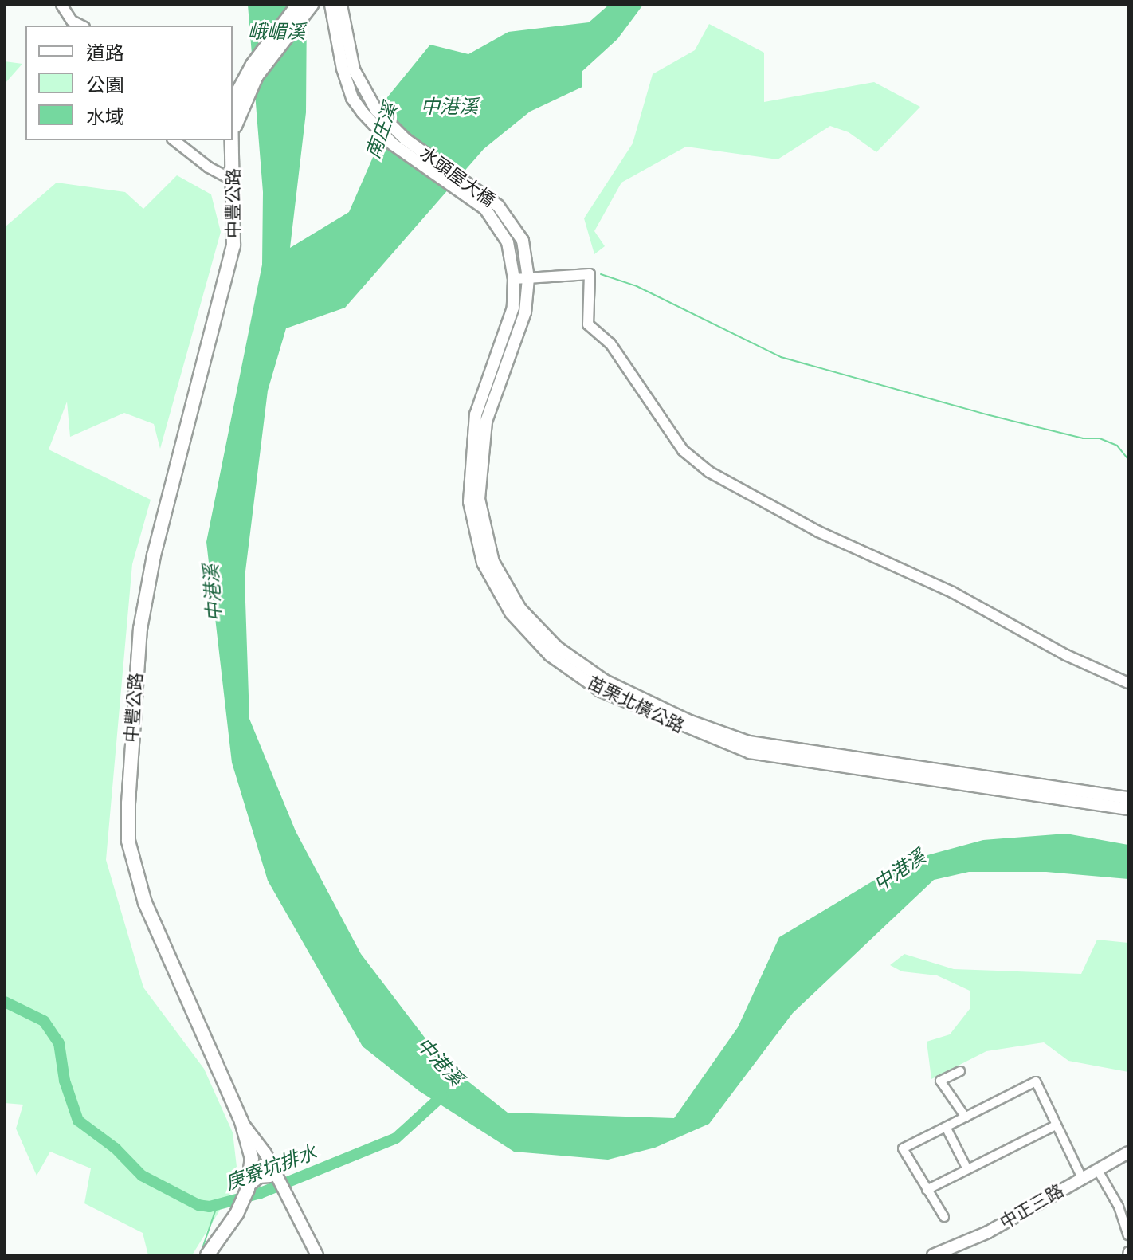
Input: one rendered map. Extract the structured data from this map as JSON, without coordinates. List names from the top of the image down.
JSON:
{
  "streets": {
    "main road": [
      "水頭屋大橋",
      "中豐公路",
      "苗栗北橫公路",
      "中正三路"
    ]
  },
  "crossings": [
    ["水頭屋大橋", "苗栗北橫公路"]
  ],
  "water": [
    "峨嵋溪",
    "中港溪",
    "南庄溪",
    "庚寮坑排水"
  ],
  "legend": ["道路", "公園", "水域"]
}
